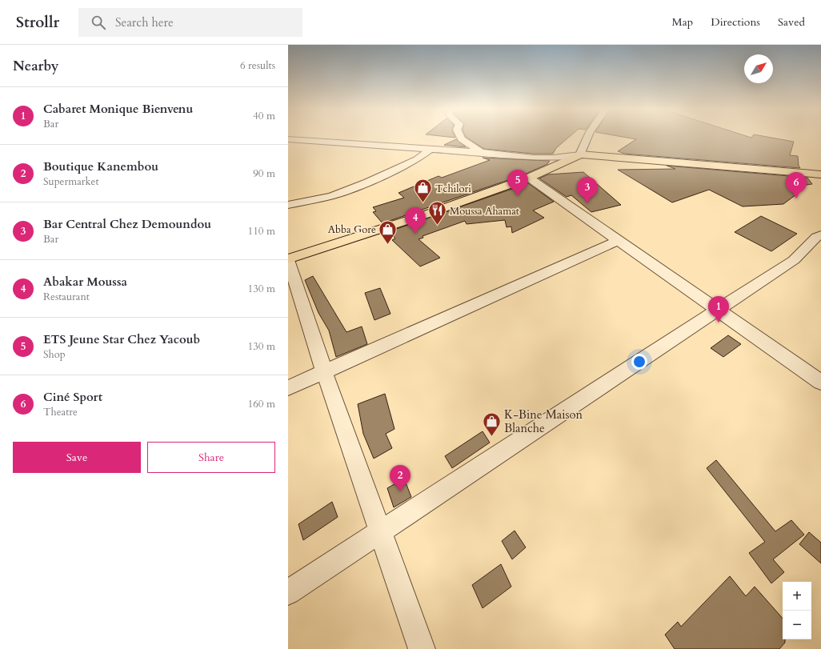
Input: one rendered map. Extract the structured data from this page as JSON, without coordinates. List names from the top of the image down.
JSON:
{
  "places": {
    "shop": ["Tchilori", "Abba Gore", "K-Bine Maison Blanche"],
    "restaurant": ["Moussa Ahamat"]
  },
  "north": "top right",
  "page": {
    "header": "Strollr",
    "search": "Search here",
    "nav": ["Map", "Directions", "Saved"],
    "heading": ["Nearby", "6 results"],
    "list": [
      {
        "mark": "1",
        "name": "Cabaret Monique Bienvenu",
        "note": "Bar",
        "value": "40 m"
      },
      {
        "mark": "2",
        "name": "Boutique Kanembou",
        "note": "Supermarket",
        "value": "90 m"
      },
      {
        "mark": "3",
        "name": "Bar Central Chez Demoundou",
        "note": "Bar",
        "value": "110 m"
      },
      {
        "mark": "4",
        "name": "Abakar Moussa",
        "note": "Restaurant",
        "value": "130 m"
      },
      {
        "mark": "5",
        "name": "ETS Jeune Star Chez Yacoub",
        "note": "Shop",
        "value": "130 m"
      },
      {
        "mark": "6",
        "name": "Ciné Sport",
        "note": "Theatre",
        "value": "160 m"
      }
    ],
    "pins": [
      "5",
      "6",
      "3",
      "4",
      "1",
      "2"
    ],
    "buttons": ["Save", "Share"],
    "map_buttons": ["+", "−"]
  }
}
